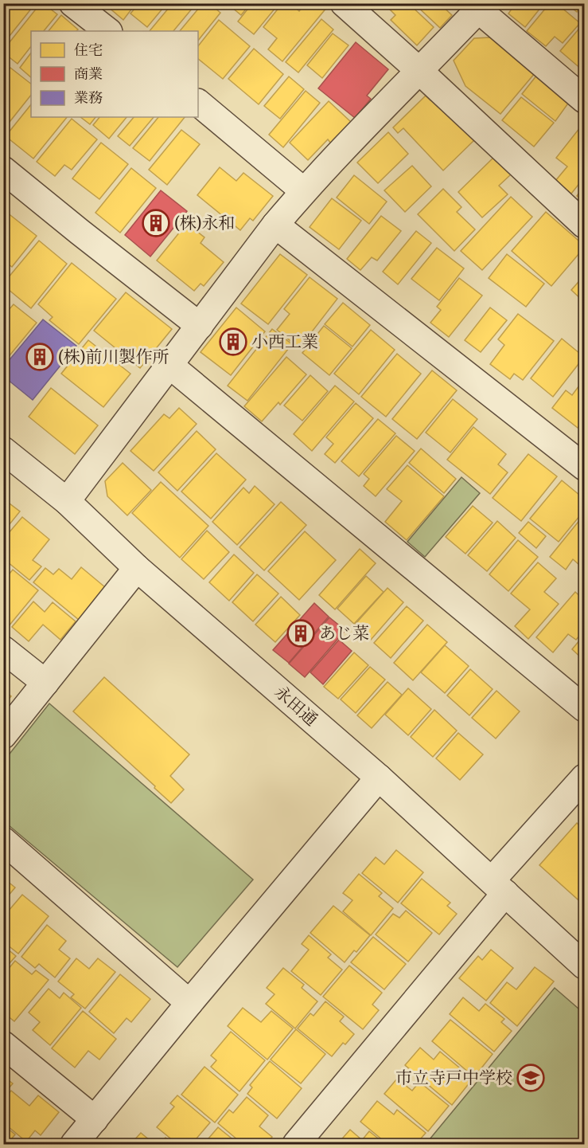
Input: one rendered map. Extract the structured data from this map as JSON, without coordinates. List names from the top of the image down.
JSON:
{
  "streets": {
    "street": ["永田通"]
  },
  "places": {
    "building": [
      "(株)永和",
      "小西工業",
      "(株)前川製作所",
      "あじ菜"
    ],
    "school or university": ["市立寺戸中学校"]
  },
  "legend": ["住宅", "商業", "業務"]
}
